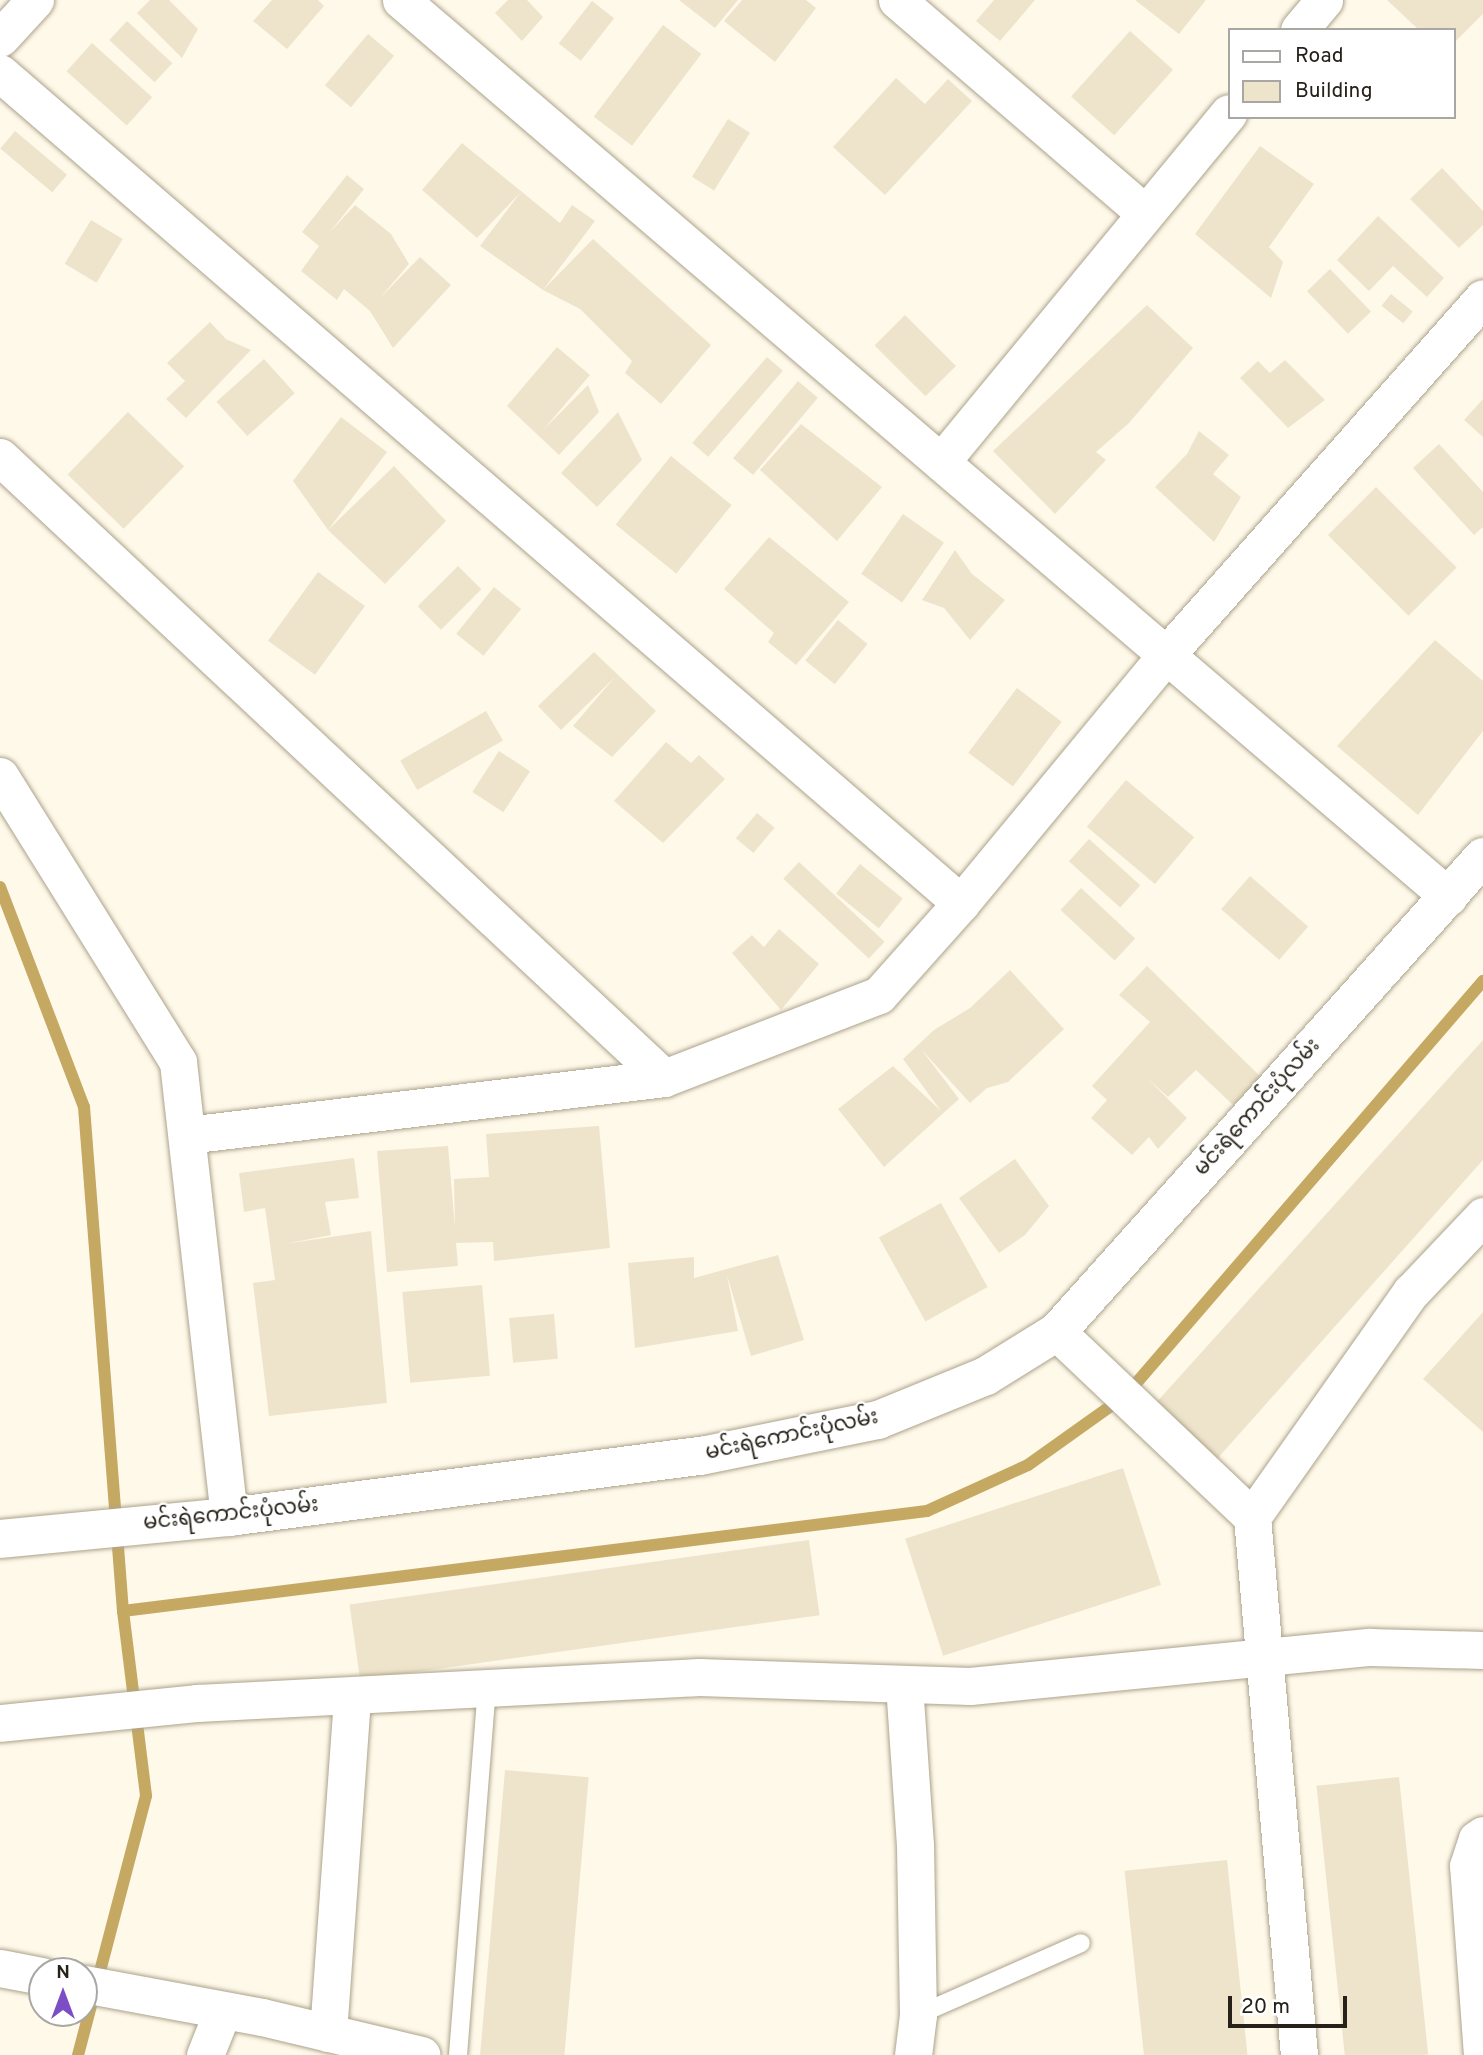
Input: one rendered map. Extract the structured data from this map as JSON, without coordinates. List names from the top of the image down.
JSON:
{
  "streets": {
    "street": ["မင်းရဲကောင်းပုံလမ်း"]
  },
  "legend": ["Road", "Building"],
  "scale_bar": "20 m",
  "north": "top"
}
